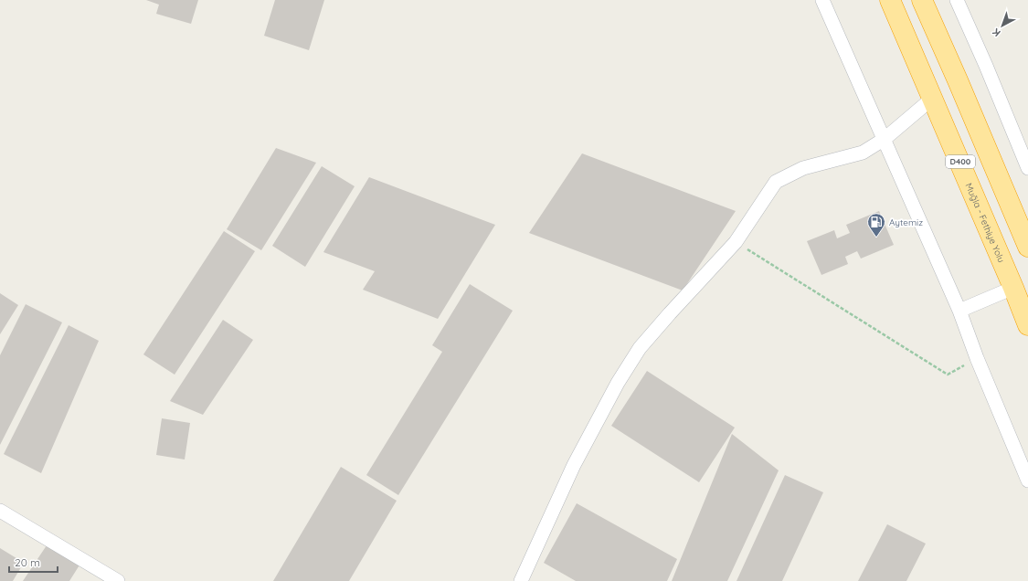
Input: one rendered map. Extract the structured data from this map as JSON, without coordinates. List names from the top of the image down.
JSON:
{
  "streets": {
    "highway": ["D400", "Muğla - Fethiye Yolu"]
  },
  "places": {
    "fuel station": ["Aytemiz"]
  },
  "scale_bar": "20 m",
  "north": "bottom left"
}
